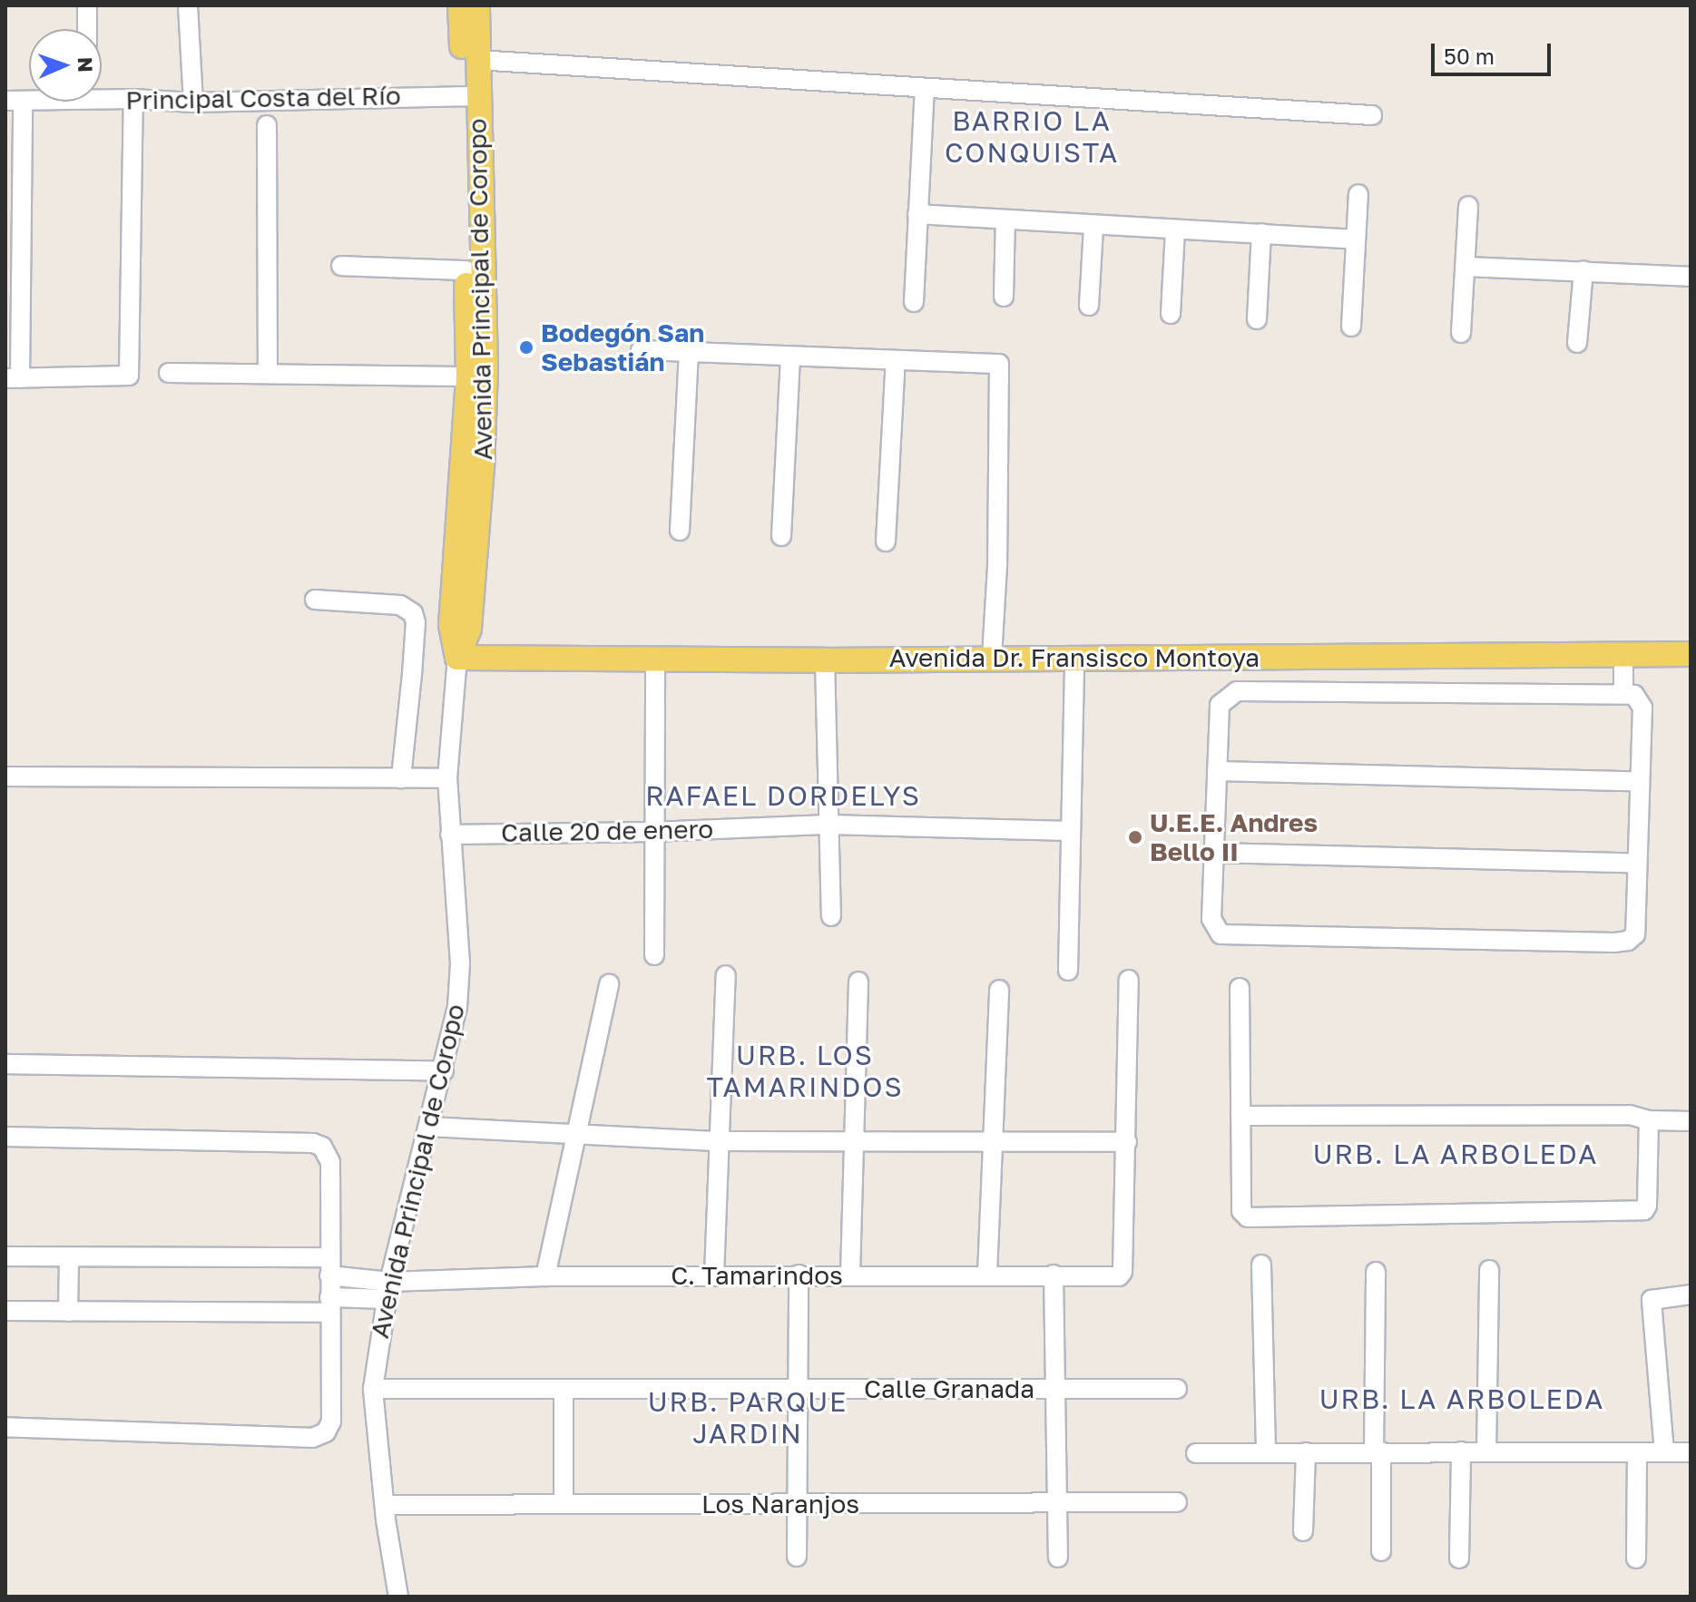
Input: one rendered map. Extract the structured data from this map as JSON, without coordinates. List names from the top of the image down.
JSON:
{
  "streets": {
    "main road": ["Avenida Principal de Coropo", "Avenida Dr. Fransisco Montoya"],
    "street": [
      "Principal Costa del Río",
      "Calle 20 de enero",
      "C. Tamarindos",
      "Calle Granada",
      "Los Naranjos"
    ]
  },
  "crossings": [
    ["Principal Costa del Río", "Avenida Principal de Coropo"],
    ["Avenida Principal de Coropo", "Avenida Dr. Fransisco Montoya"],
    ["Avenida Principal de Coropo", "Calle 20 de enero"],
    ["Avenida Principal de Coropo", "C. Tamarindos"],
    ["Avenida Principal de Coropo", "Calle Granada"],
    ["Avenida Principal de Coropo", "Los Naranjos"]
  ],
  "districts": [
    "BARRIO LA CONQUISTA",
    "RAFAEL DORDELYS",
    "URB. LOS TAMARINDOS",
    "URB. LA ARBOLEDA",
    "URB. LA ARBOLEDA",
    "URB. PARQUE JARDIN"
  ],
  "places": ["Bodegón San Sebastián", "U.E.E. Andres Bello II"],
  "scale_bar": "50 m",
  "north": "right"
}
